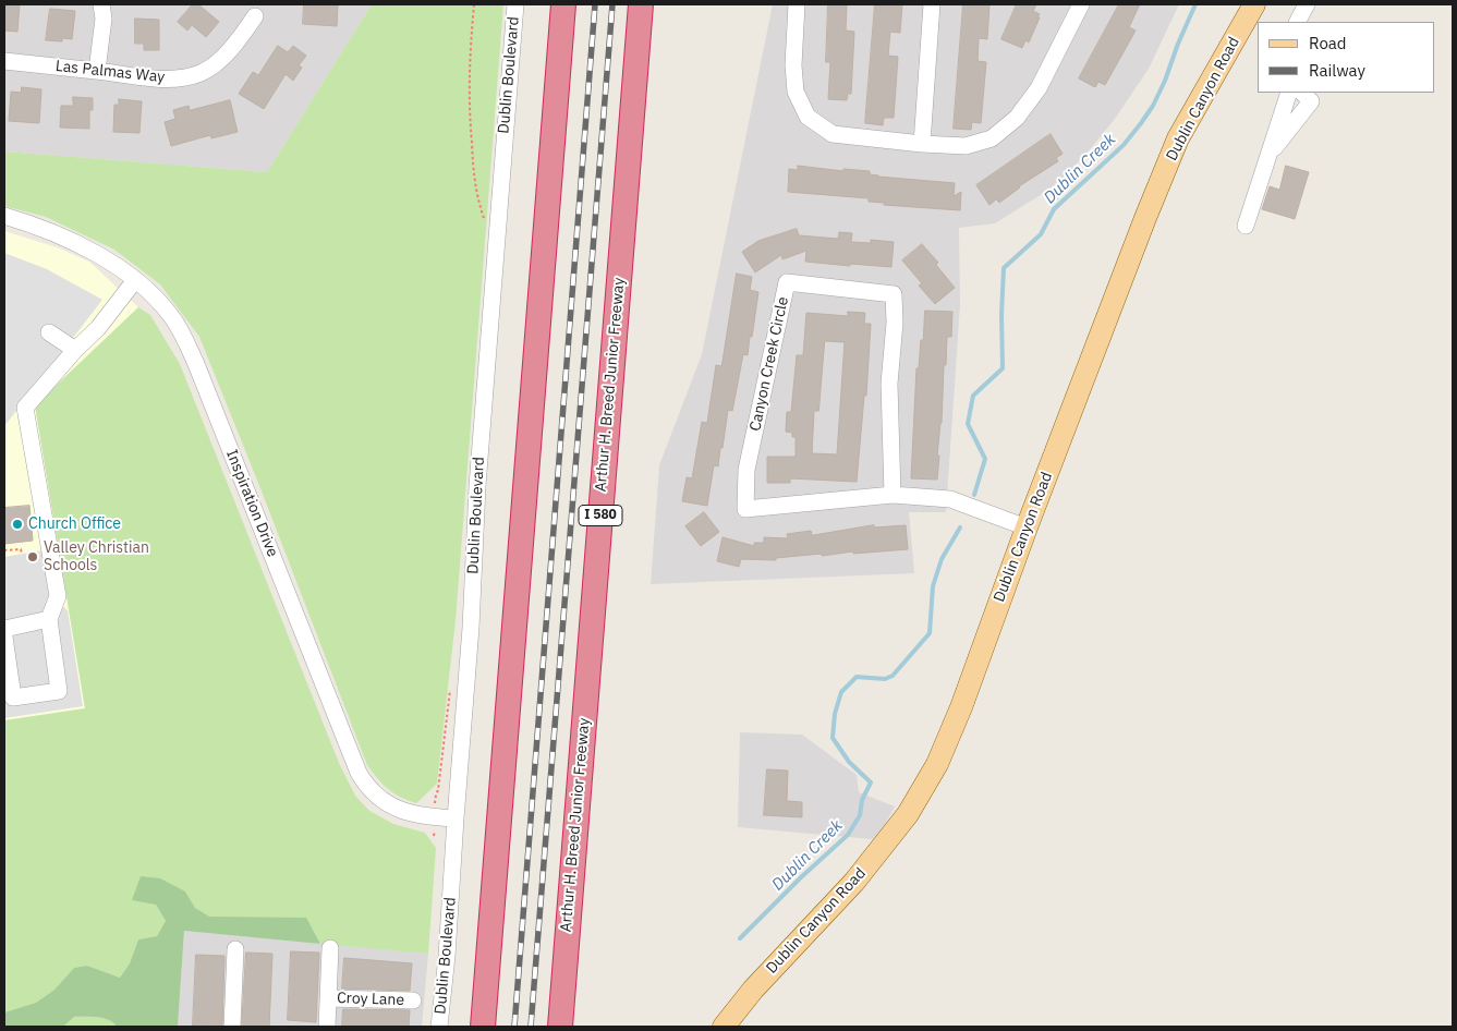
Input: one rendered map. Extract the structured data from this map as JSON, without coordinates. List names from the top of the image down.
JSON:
{
  "streets": {
    "highway": ["Arthur H. Breed Junior Freeway", "I 580"],
    "main road": ["Dublin Canyon Road"],
    "street": [
      "Las Palmas Way",
      "Dublin Boulevard",
      "Canyon Creek Circle",
      "Inspiration Drive",
      "Croy Lane"
    ]
  },
  "crossings": [
    ["Dublin Boulevard", "Inspiration Drive"],
    ["Dublin Canyon Road", "Canyon Creek Circle"]
  ],
  "water": ["Dublin Creek"],
  "places": ["Church Office", "Valley Christian Schools"],
  "legend": ["Road", "Railway"]
}
